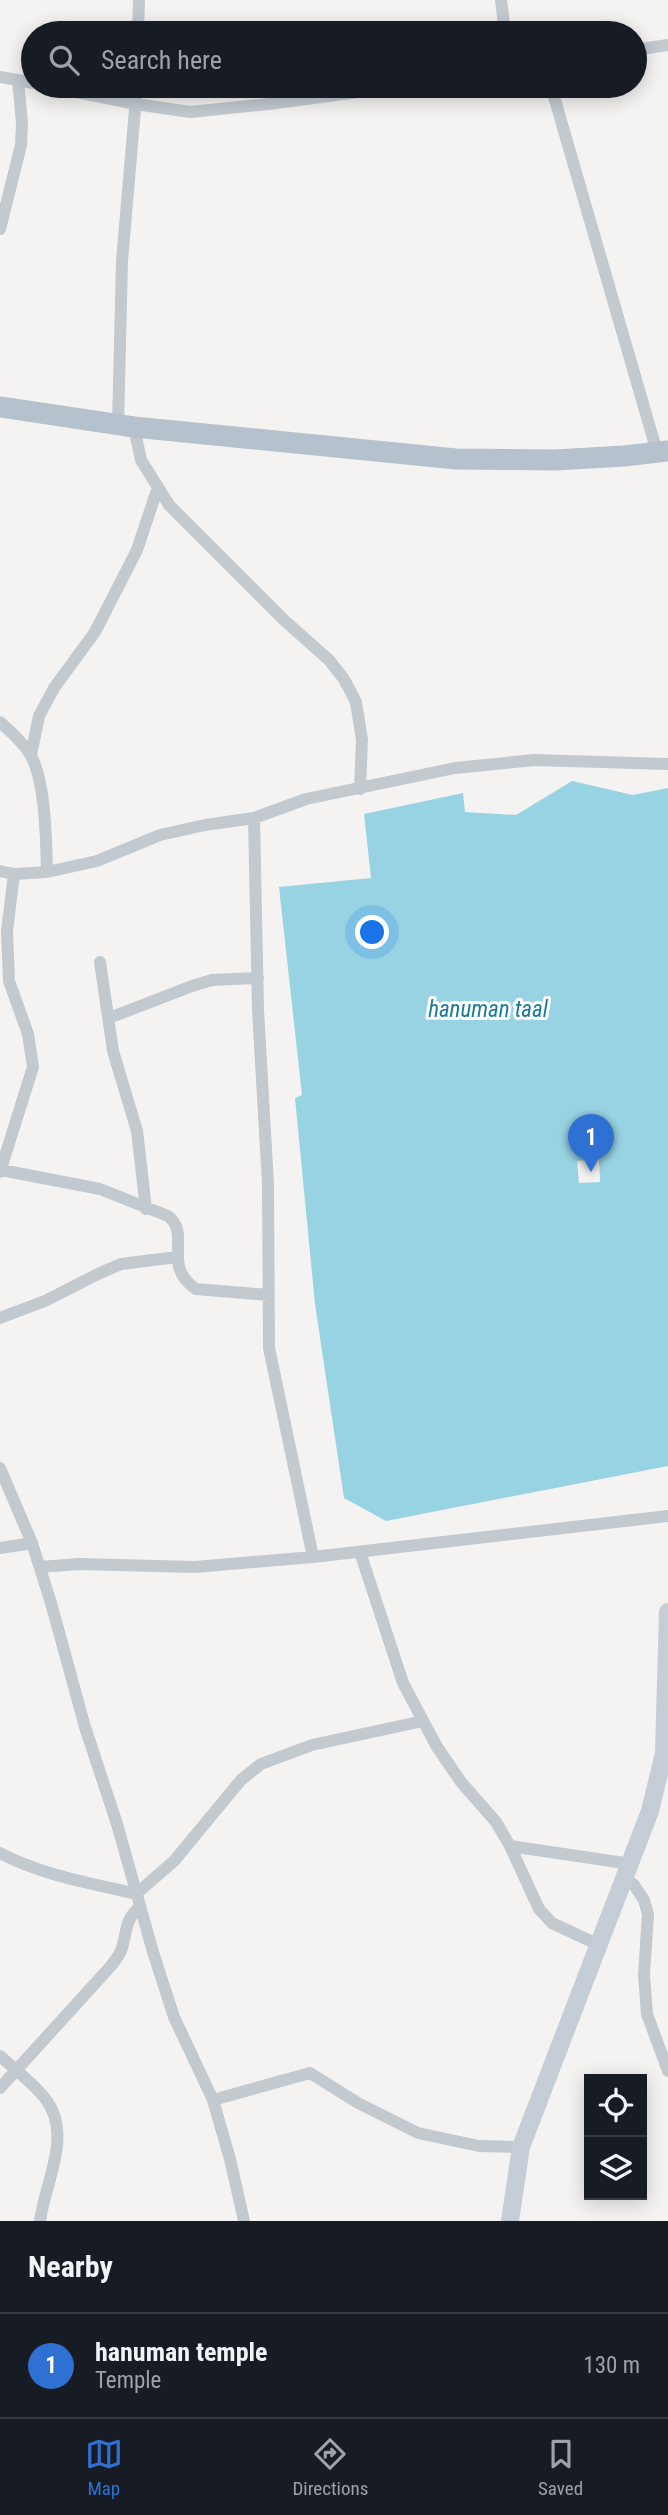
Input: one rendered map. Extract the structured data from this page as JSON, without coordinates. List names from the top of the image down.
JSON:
{
  "water": ["hanuman taal"],
  "page": {
    "search": "Search here",
    "pins": "1",
    "heading": "Nearby",
    "list": [
      {
        "mark": "1",
        "name": "hanuman temple",
        "note": "Temple",
        "value": "130 m"
      }
    ],
    "nav": ["Map", "Directions", "Saved"]
  }
}
